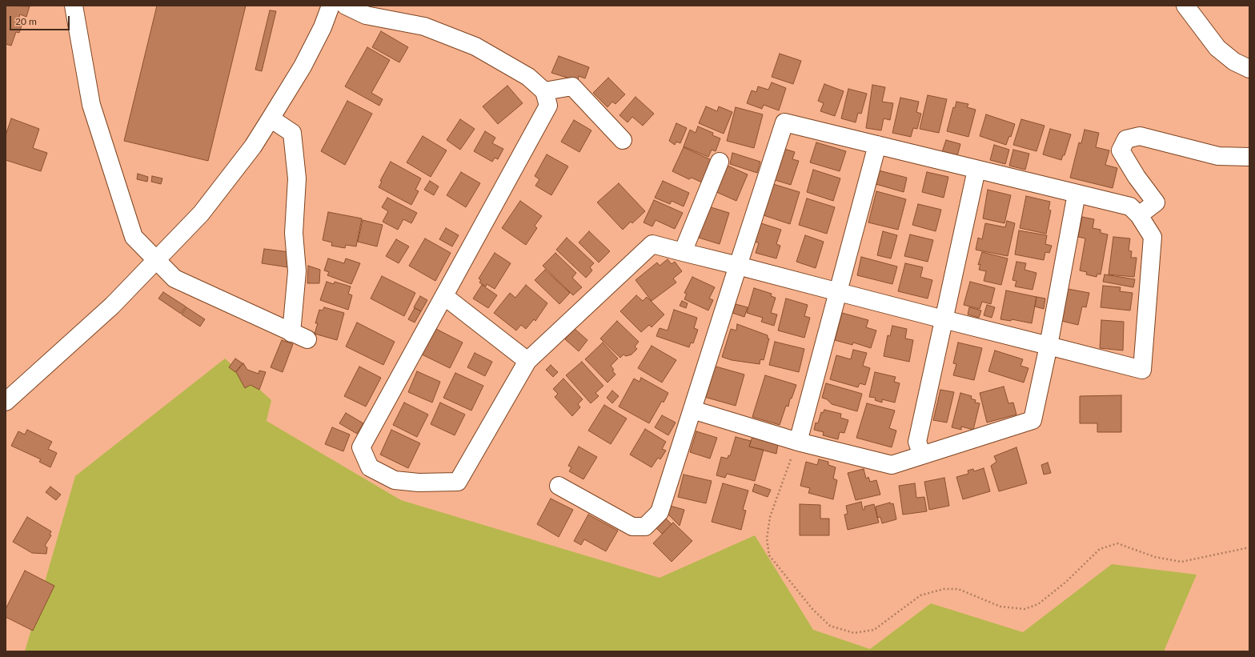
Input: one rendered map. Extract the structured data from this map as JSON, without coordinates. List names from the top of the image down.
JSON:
{
  "scale_bar": "20 m"
}
